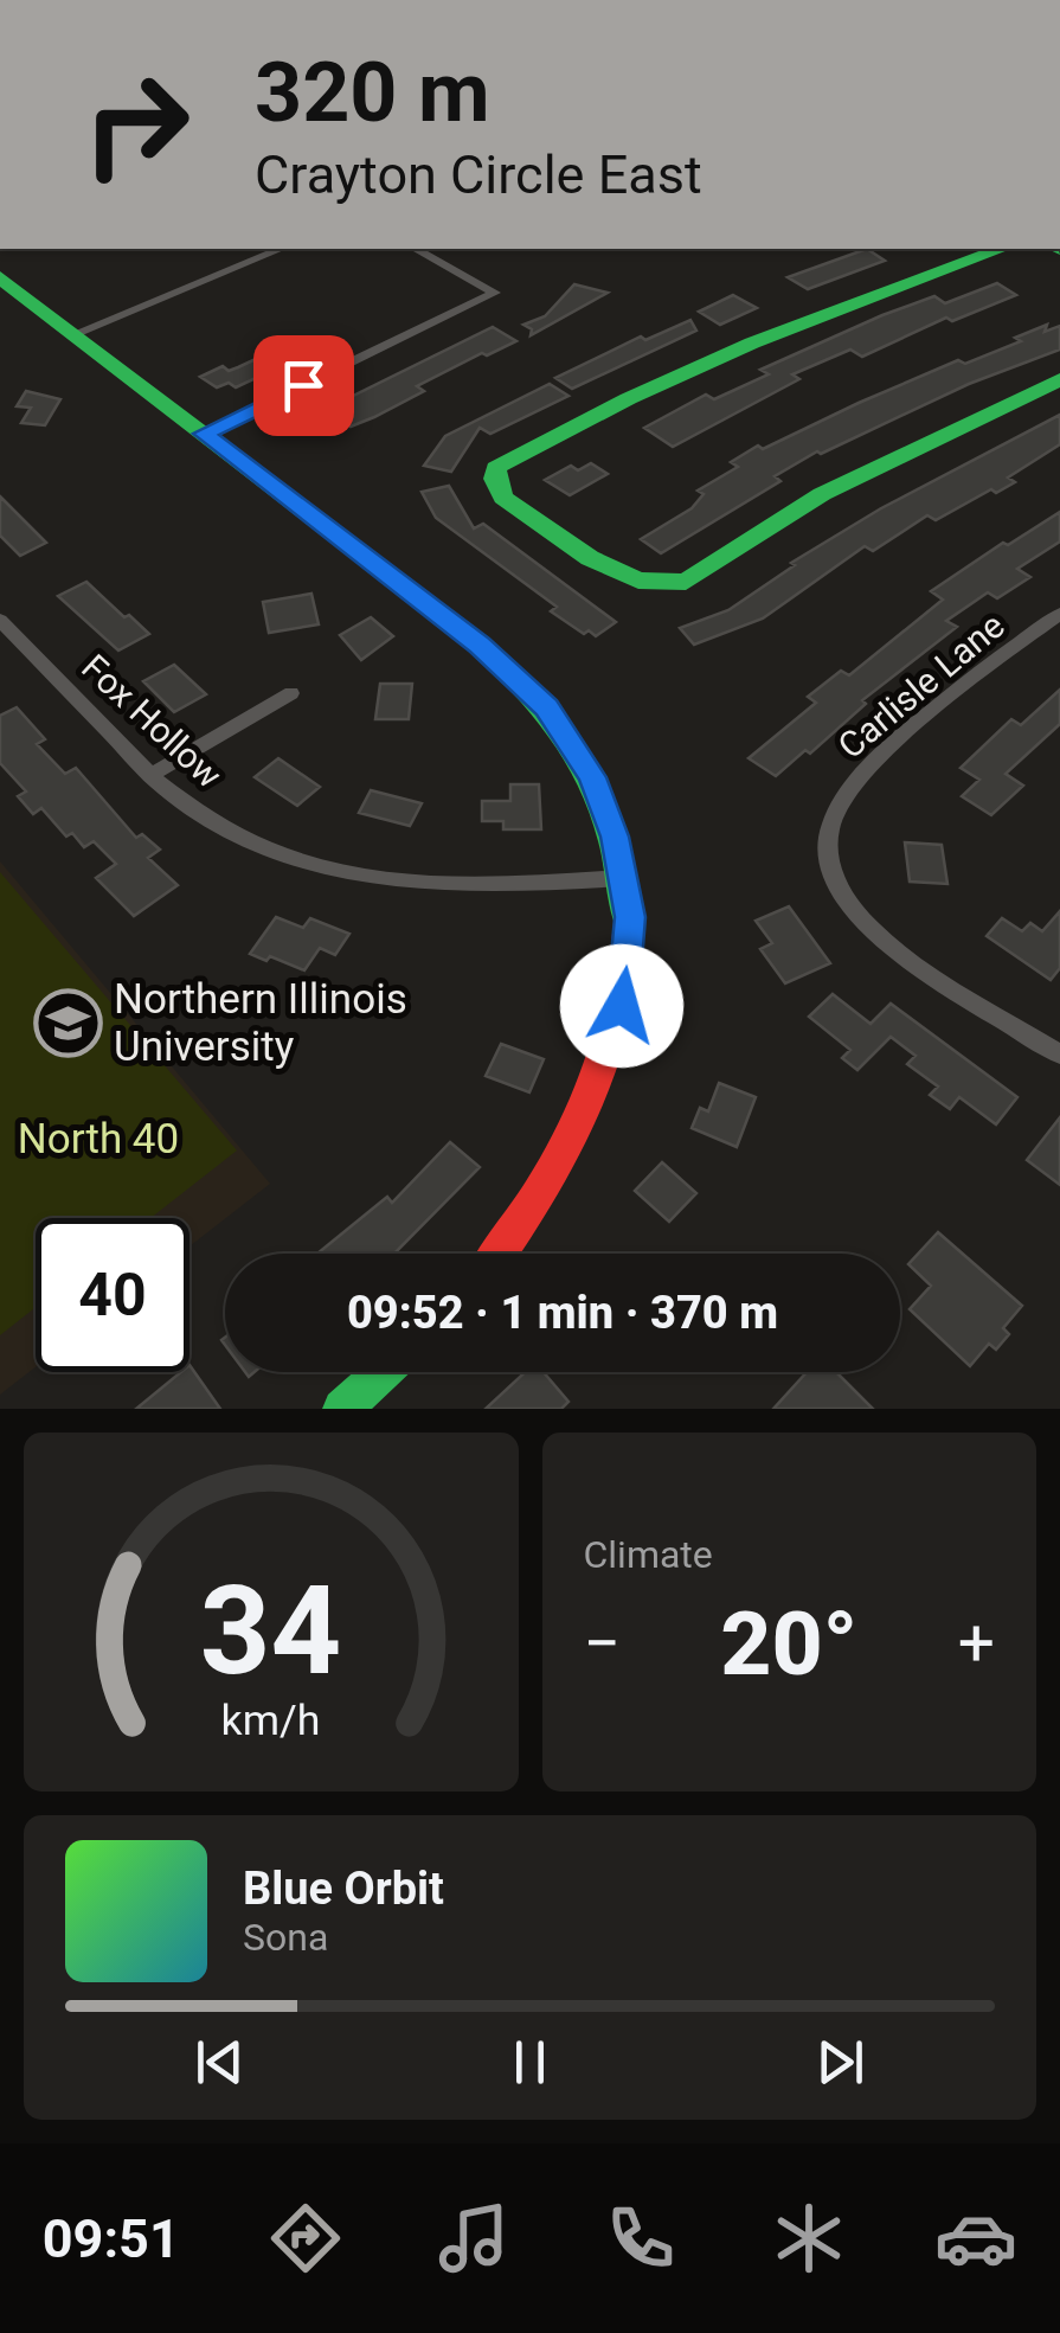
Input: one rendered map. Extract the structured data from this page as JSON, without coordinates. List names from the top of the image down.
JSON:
{
  "streets": {
    "street": ["Carlisle Lane", "Fox Hollow"]
  },
  "parks": ["North 40"],
  "places": {
    "school or university": ["Northern Illinois University"]
  },
  "page": {
    "turn": ["320 m", "Crayton Circle East"],
    "limit": "40",
    "trip": "09:52 · 1 min · 370 m",
    "tile": "Climate",
    "heat": ["−", "20°", "+"],
    "song": ["Blue Orbit", "Sona"],
    "tabs": "09:51",
    "gauge": ["34", "km/h"]
  }
}
